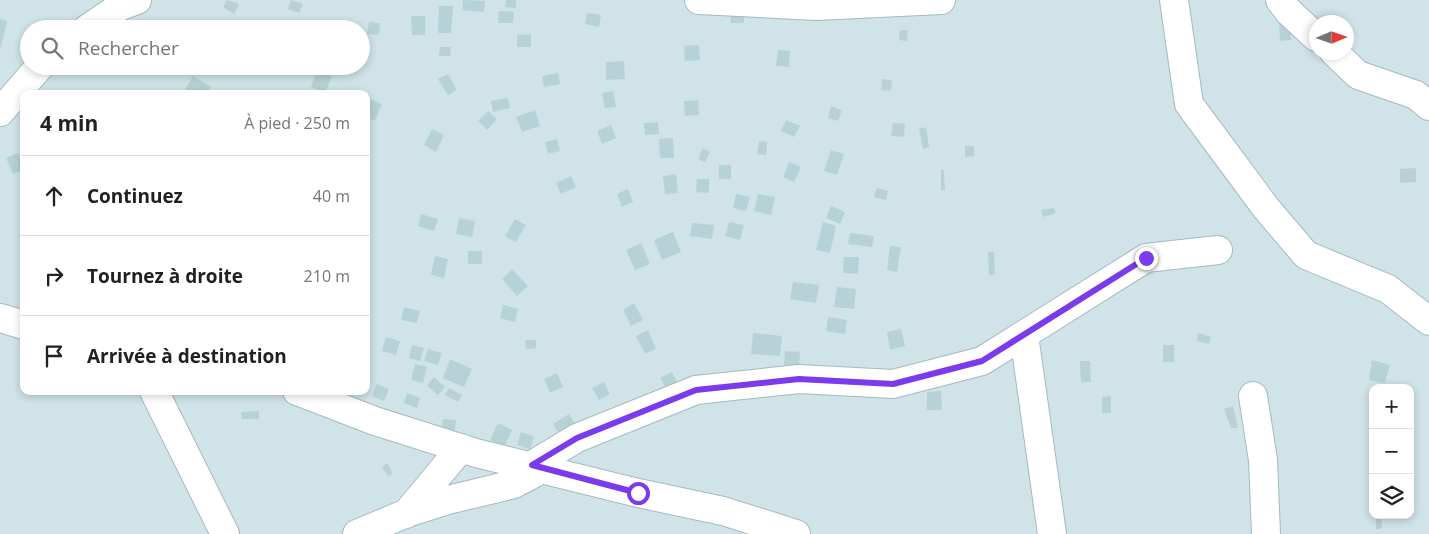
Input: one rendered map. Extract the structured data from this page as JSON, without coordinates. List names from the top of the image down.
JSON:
{
  "north": "right",
  "page": {
    "search": "Rechercher",
    "heading": ["4 min", "À pied · 250 m"],
    "list": [
      ["Continuez", "40 m"],
      ["Tournez à droite", "210 m"],
      "Arrivée à destination"
    ],
    "map_buttons": ["+", "−"]
  }
}
